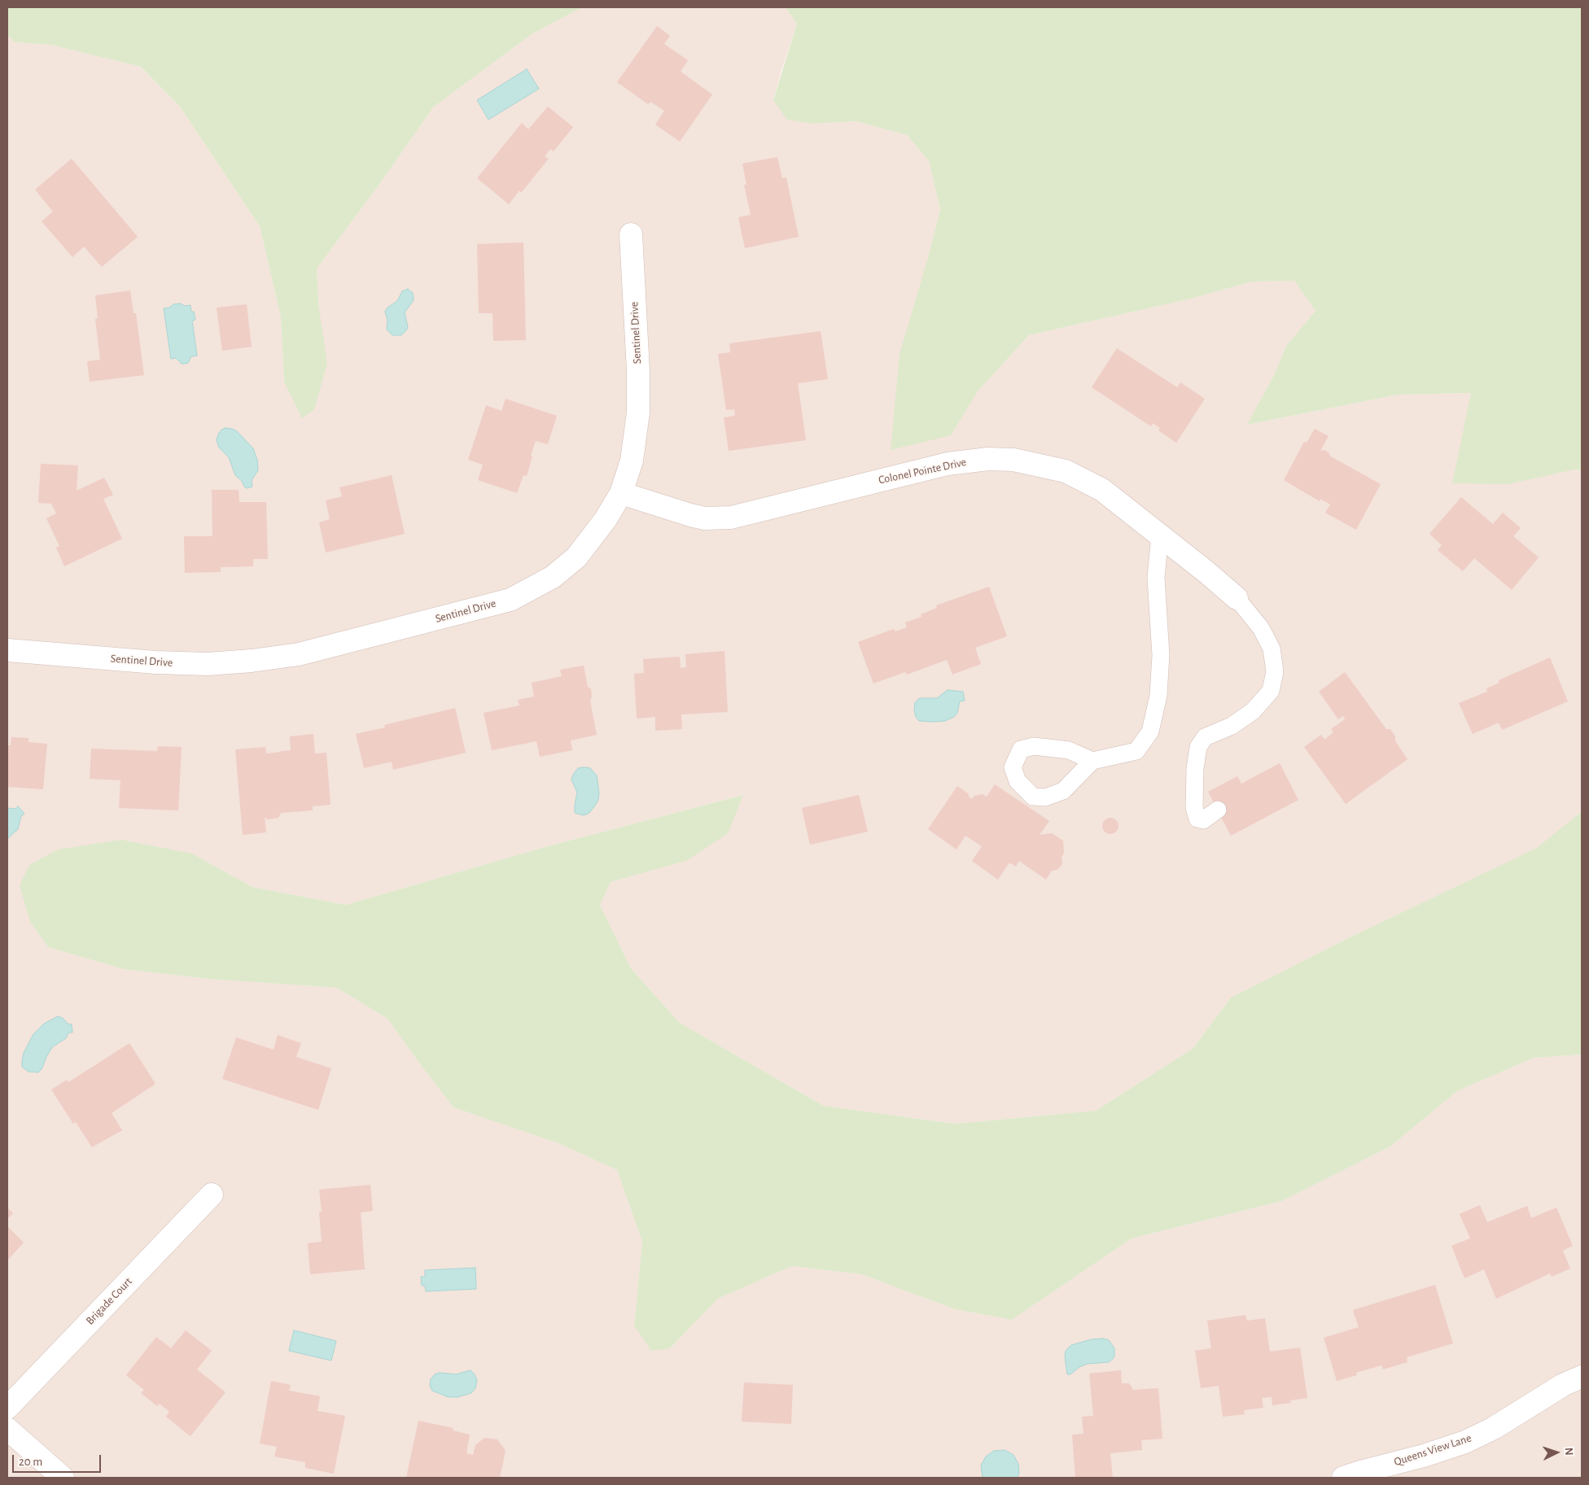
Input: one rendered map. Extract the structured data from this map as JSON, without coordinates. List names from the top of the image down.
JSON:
{
  "streets": {
    "street": [
      "Sentinel Drive",
      "Colonel Pointe Drive",
      "Brigade Court",
      "Queens View Lane"
    ]
  },
  "crossings": [
    ["Sentinel Drive", "Colonel Pointe Drive"]
  ],
  "scale_bar": "20 m",
  "north": "right"
}
